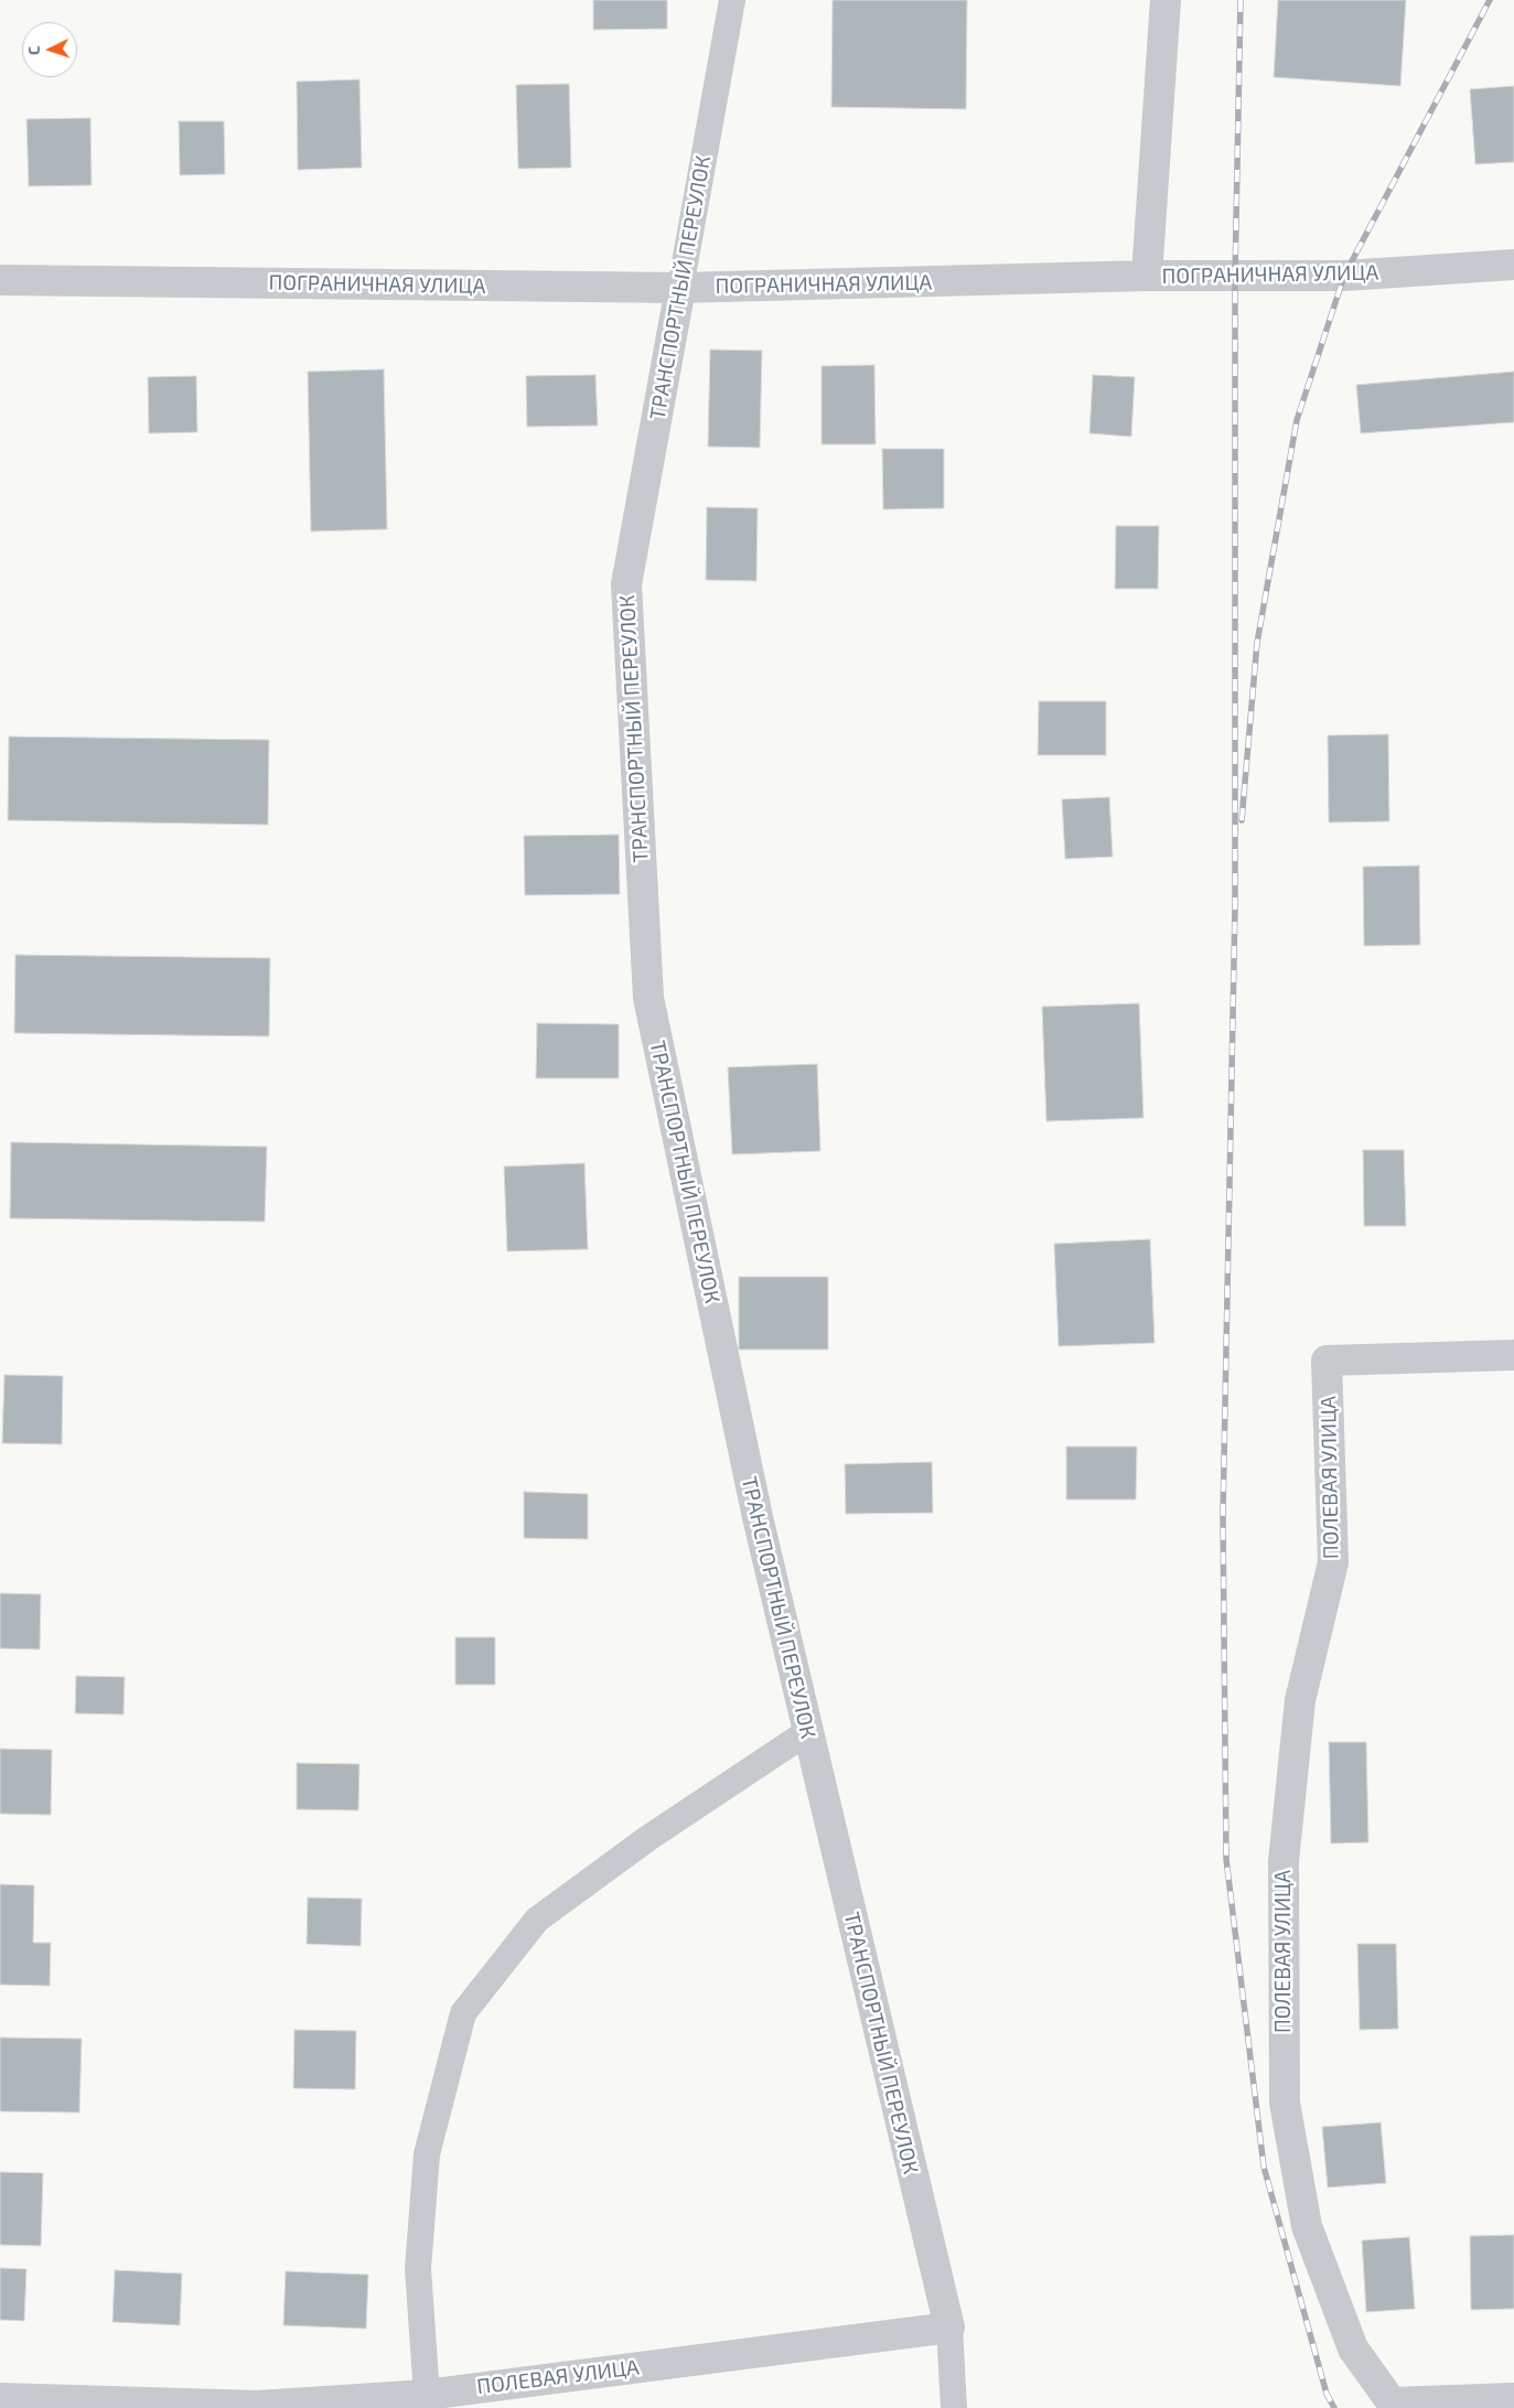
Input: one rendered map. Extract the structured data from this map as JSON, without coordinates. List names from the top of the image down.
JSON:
{
  "streets": {
    "street": ["ПОГРАНИЧНАЯ УЛИЦА", "ТРАНСПОРТНЫЙ ПЕРЕУЛОК", "ПОЛЕВАЯ УЛИЦА"]
  },
  "crossings": [
    ["ПОГРАНИЧНАЯ УЛИЦА", "ТРАНСПОРТНЫЙ ПЕРЕУЛОК"],
    ["ТРАНСПОРТНЫЙ ПЕРЕУЛОК", "ПОЛЕВАЯ УЛИЦА"]
  ],
  "north": "left"
}
